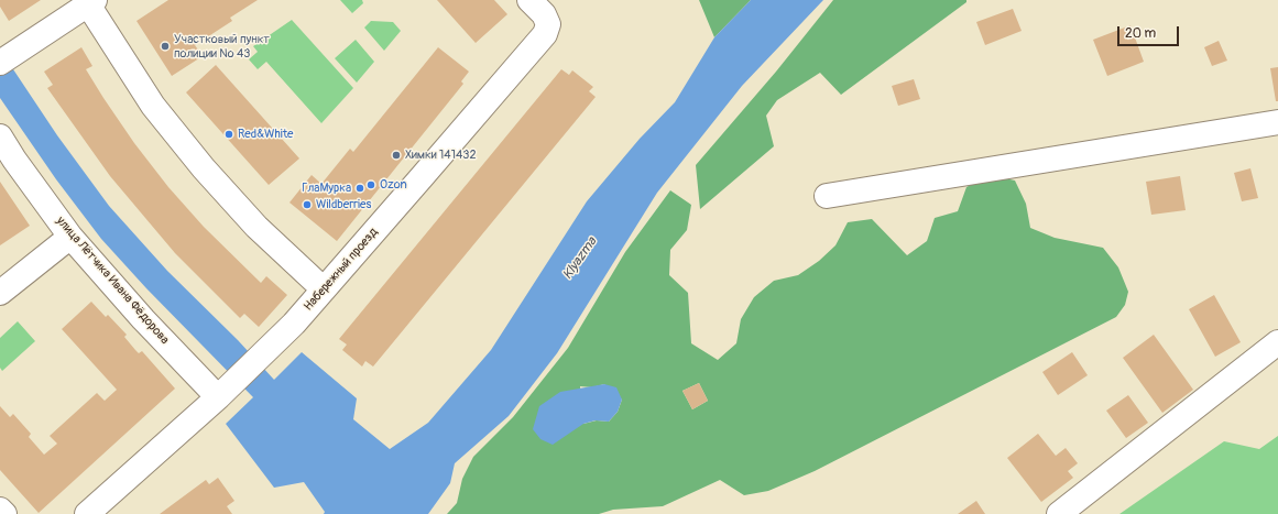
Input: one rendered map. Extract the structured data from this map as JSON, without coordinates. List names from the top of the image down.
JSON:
{
  "streets": {
    "street": ["Набережный проезд", "улица Лётчика Ивана Фёдорова"]
  },
  "crossings": [
    ["Набережный проезд", "улица Лётчика Ивана Фёдорова"]
  ],
  "water": ["Klyazma"],
  "places": [
    "Участковый пункт полиции № 43",
    "Red&White",
    "Химки 141432",
    "Ozon",
    "ГлаМурка",
    "Wildberries"
  ],
  "scale_bar": "20 m"
}
